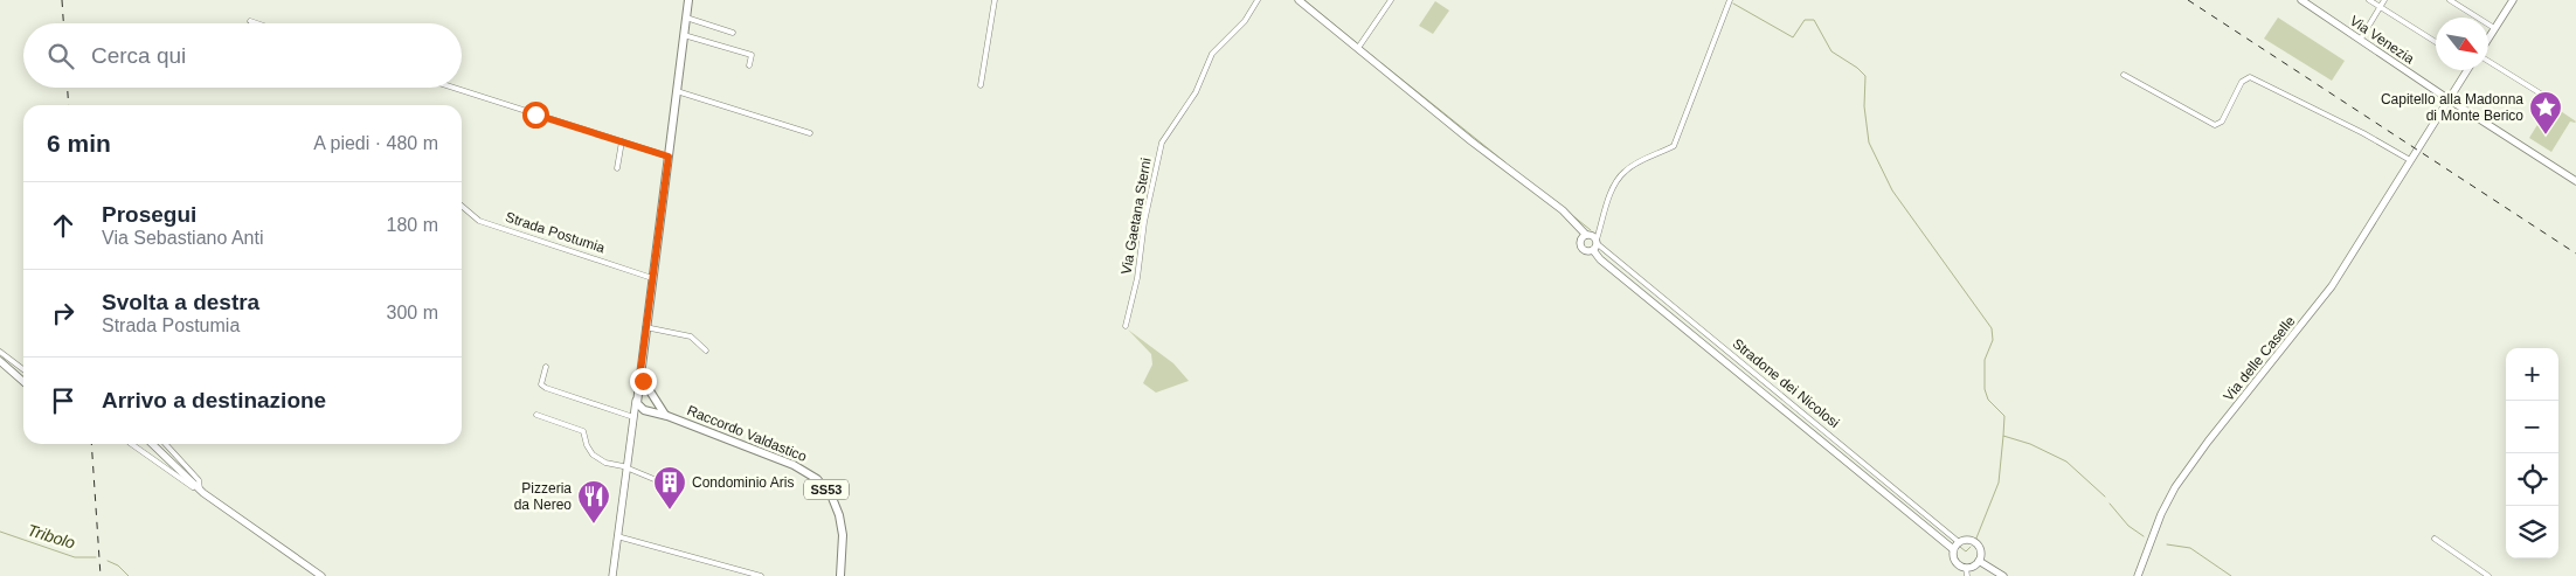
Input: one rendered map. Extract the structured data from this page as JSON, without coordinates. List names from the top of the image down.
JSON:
{
  "streets": {
    "main road": ["Raccordo Valdastico", "SS53"],
    "street": [
      "Via Venezia",
      "Via Gaetana Sterni",
      "Strada Postumia",
      "Via delle Caselle",
      "Stradone dei Nicolosi"
    ]
  },
  "crossings": [
    ["Via Venezia", "Via delle Caselle"]
  ],
  "water": ["Tribolo"],
  "places": {
    "place": ["Capitello alla Madonna di Monte Berico"],
    "building": ["Condominio Aris"],
    "restaurant": ["Pizzeria da Nereo"]
  },
  "north": "bottom right",
  "page": {
    "search": "Cerca qui",
    "heading": ["6 min", "A piedi · 480 m"],
    "list": [
      ["Prosegui", "Via Sebastiano Anti", "180 m"],
      ["Svolta a destra", "Strada Postumia", "300 m"],
      "Arrivo a destinazione"
    ],
    "map_buttons": ["+", "−"]
  }
}
